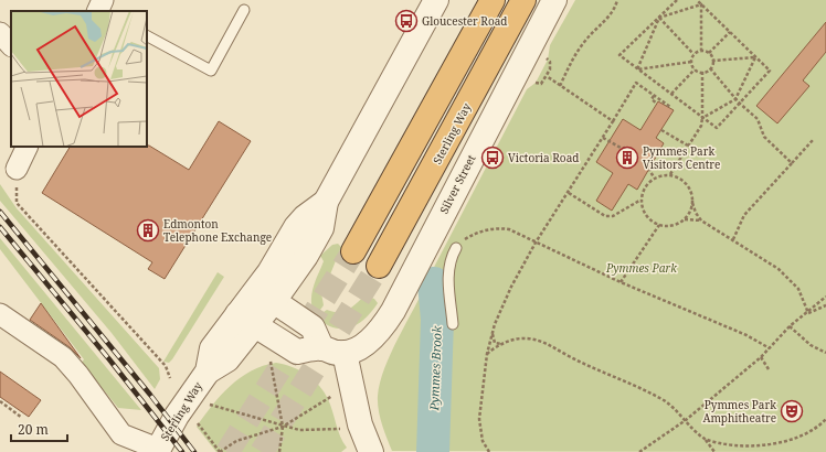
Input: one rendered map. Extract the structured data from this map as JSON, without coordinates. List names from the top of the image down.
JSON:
{
  "streets": {
    "highway": ["Sterling Way"],
    "street": ["Silver Street"]
  },
  "water": ["Pymmes Brook"],
  "parks": ["Pymmes Park"],
  "places": {
    "bus stop": ["Gloucester Road", "Victoria Road"],
    "building": ["Pymmes Park Visitors Centre", "Edmonton Telephone Exchange"],
    "theatre": ["Pymmes Park Amphitheatre"]
  },
  "scale_bar": "20 m"
}
